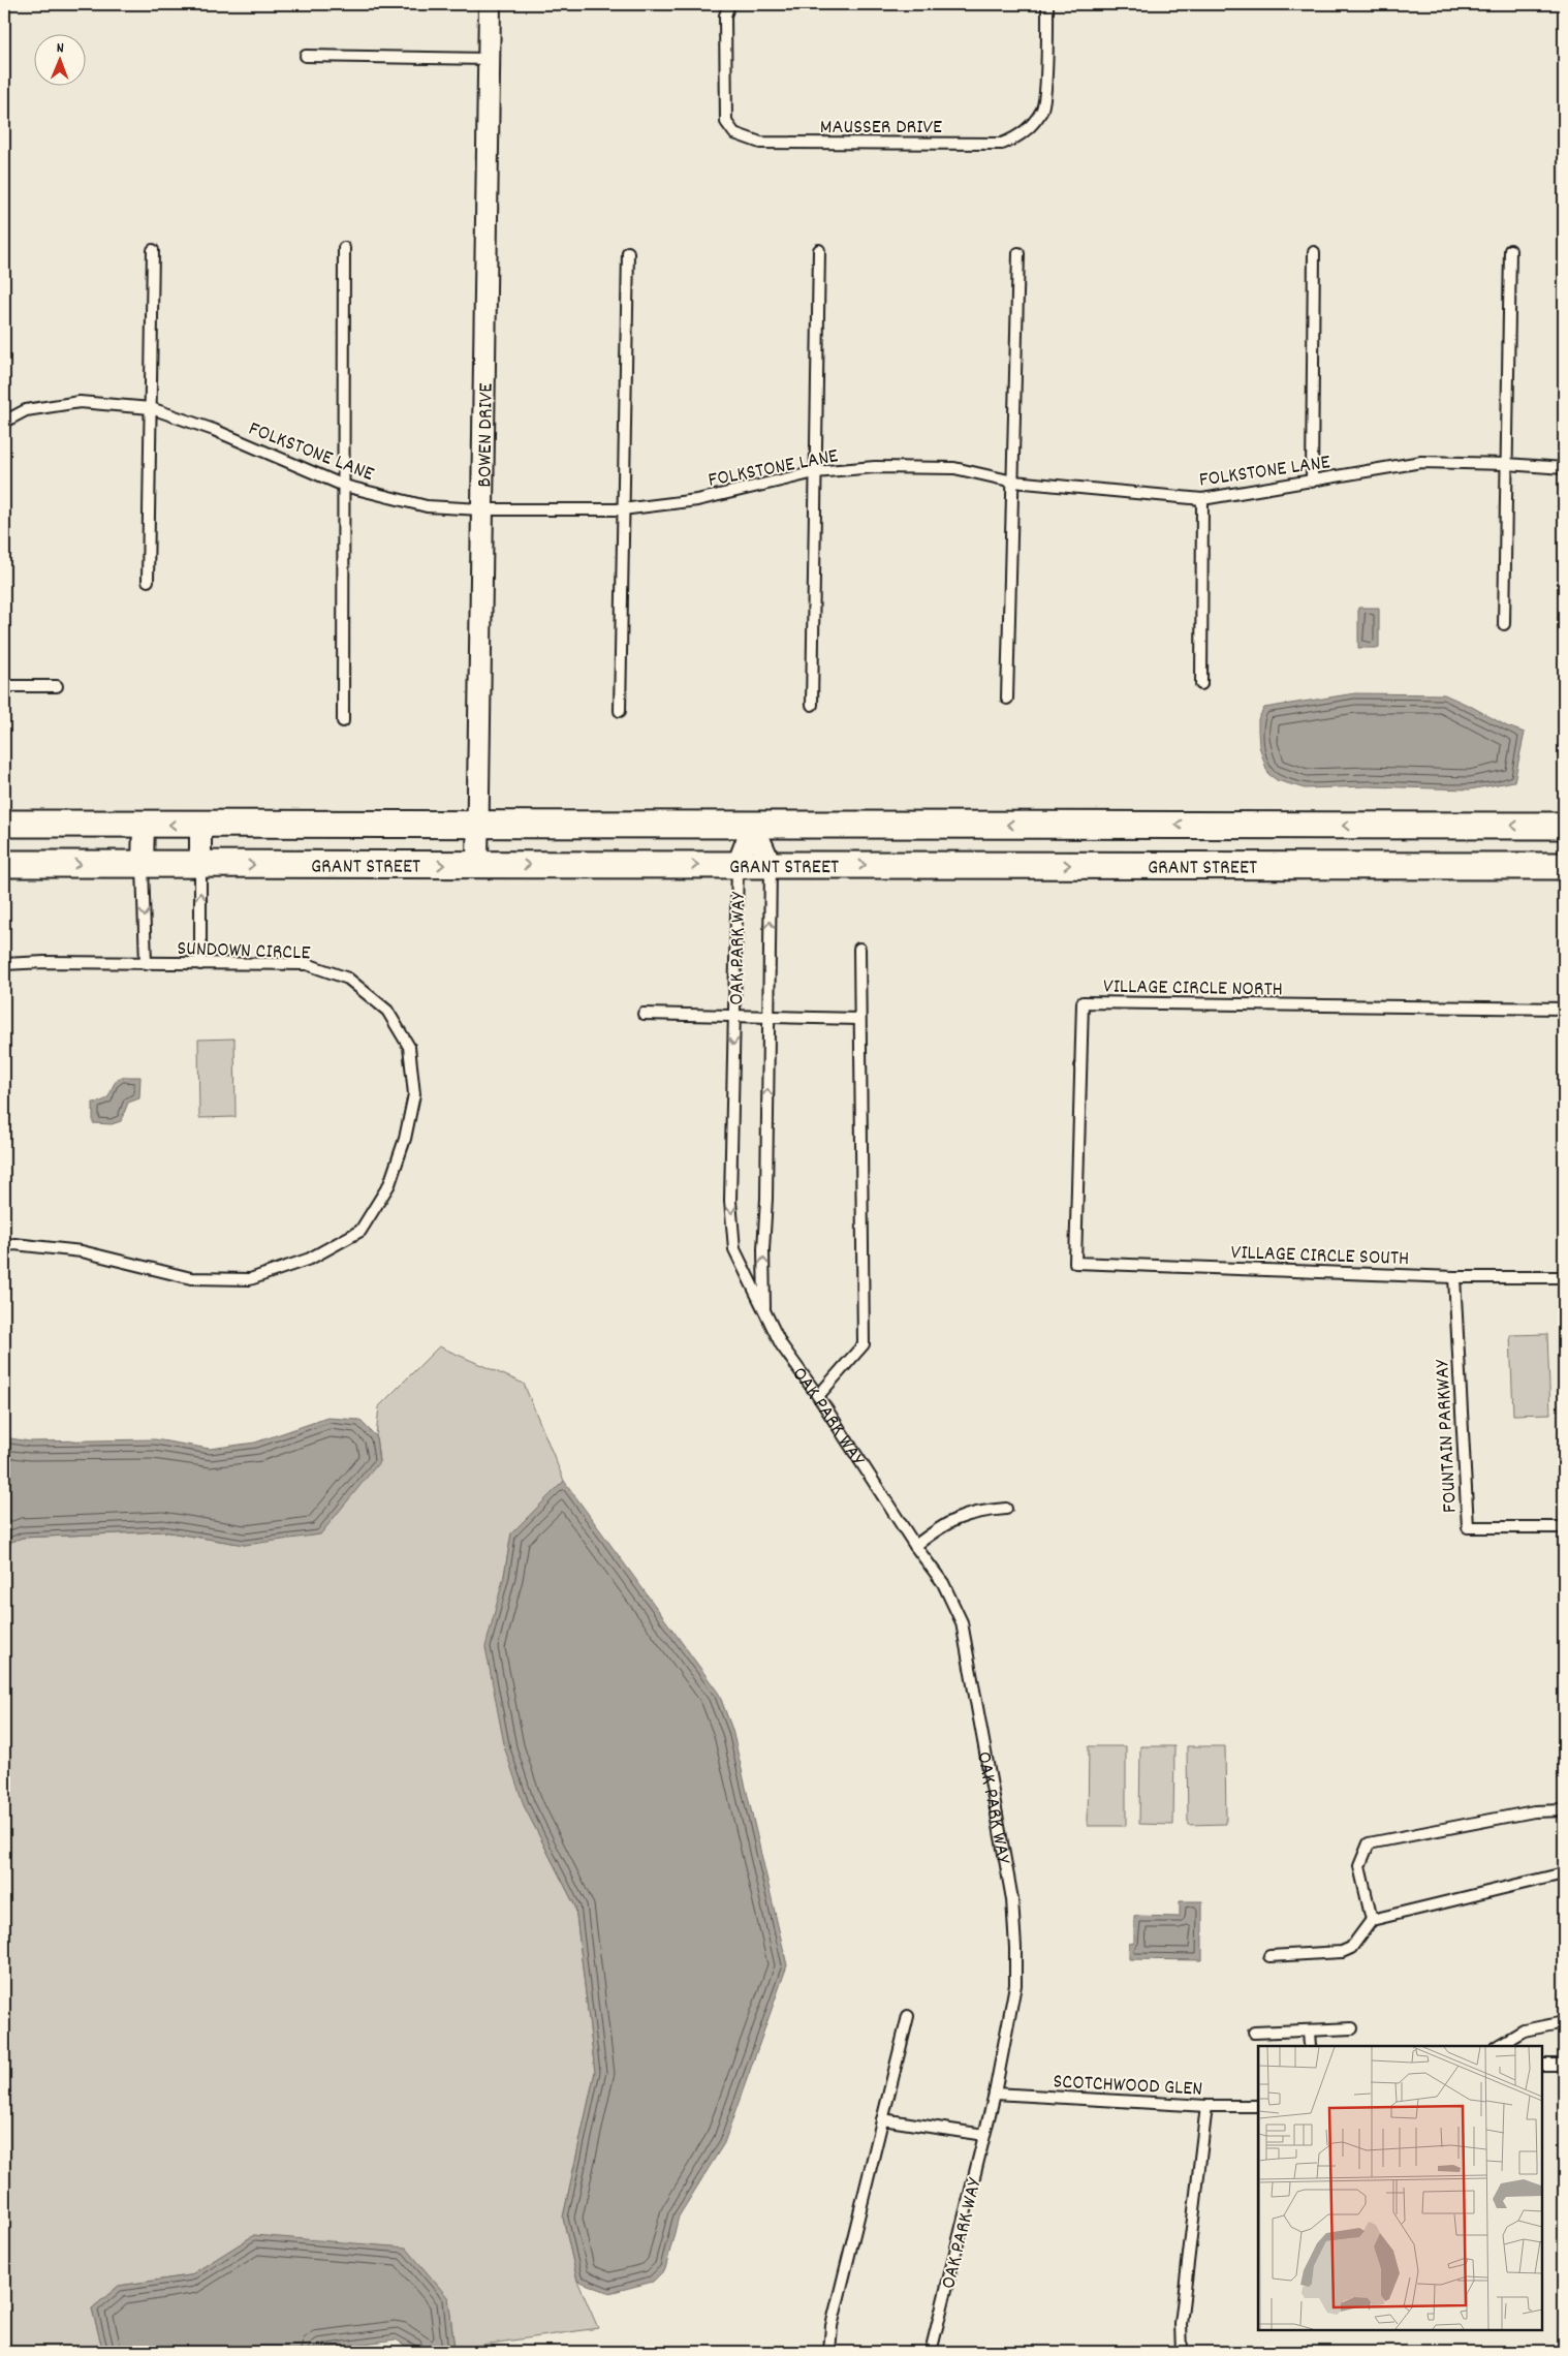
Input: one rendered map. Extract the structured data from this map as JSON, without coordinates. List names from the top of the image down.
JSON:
{
  "streets": {
    "street": ["BOWEN DRIVE", "GRANT STREET", "OAK PARK WAY"],
    "lane": [
      "MAUSSER DRIVE",
      "FOLKSTONE LANE",
      "SUNDOWN CIRCLE",
      "VILLAGE CIRCLE NORTH",
      "VILLAGE CIRCLE SOUTH",
      "FOUNTAIN PARKWAY",
      "SCOTCHWOOD GLEN"
    ]
  },
  "crossings": [
    ["BOWEN DRIVE", "FOLKSTONE LANE"],
    ["BOWEN DRIVE", "GRANT STREET"],
    ["GRANT STREET", "OAK PARK WAY"],
    ["OAK PARK WAY", "SCOTCHWOOD GLEN"],
    ["VILLAGE CIRCLE NORTH", "VILLAGE CIRCLE SOUTH"],
    ["VILLAGE CIRCLE SOUTH", "FOUNTAIN PARKWAY"]
  ],
  "north": "top"
}
